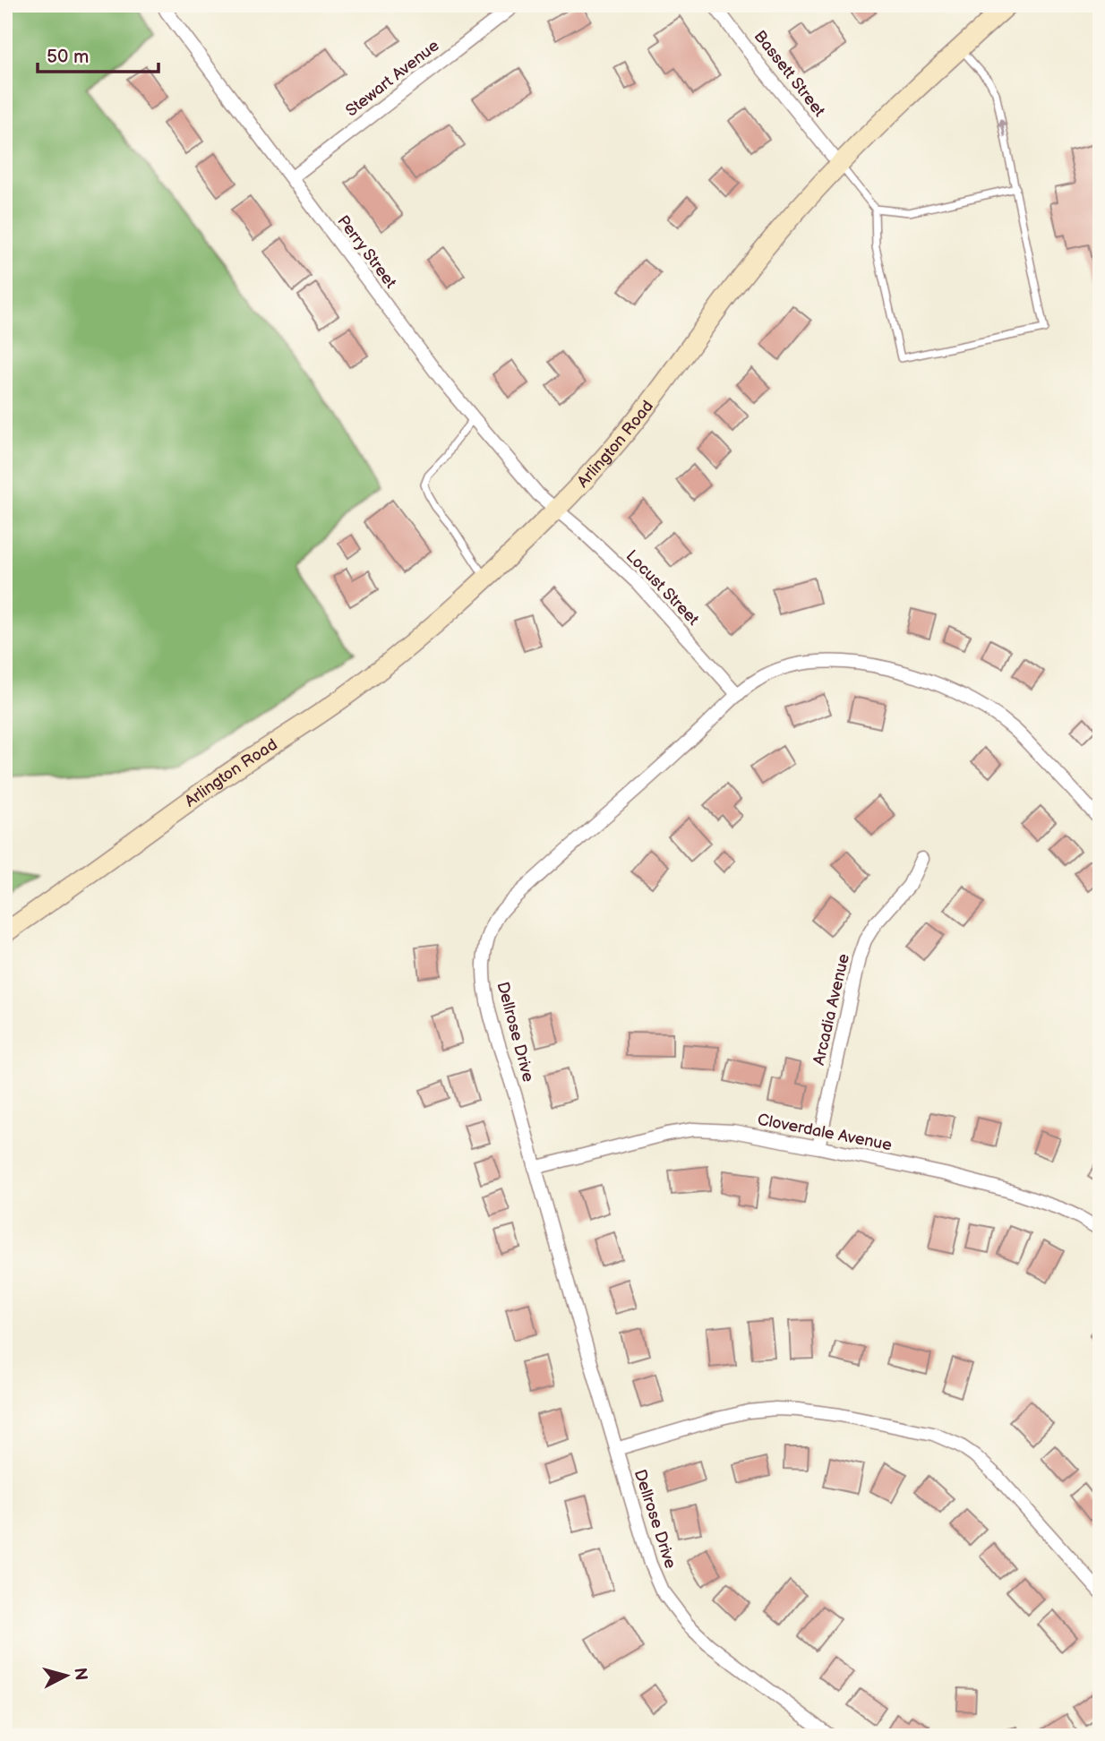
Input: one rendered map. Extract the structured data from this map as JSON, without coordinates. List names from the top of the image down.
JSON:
{
  "streets": {
    "main road": ["Arlington Road"],
    "street": [
      "Bassett Street",
      "Stewart Avenue",
      "Perry Street",
      "Locust Street",
      "Arcadia Avenue",
      "Dellrose Drive",
      "Cloverdale Avenue"
    ]
  },
  "crossings": [
    ["Bassett Street", "Arlington Road"],
    ["Stewart Avenue", "Perry Street"],
    ["Perry Street", "Arlington Road"],
    ["Perry Street", "Locust Street"],
    ["Arlington Road", "Locust Street"],
    ["Locust Street", "Dellrose Drive"],
    ["Arcadia Avenue", "Cloverdale Avenue"],
    ["Dellrose Drive", "Cloverdale Avenue"]
  ],
  "scale_bar": "50 m",
  "north": "right"
}
